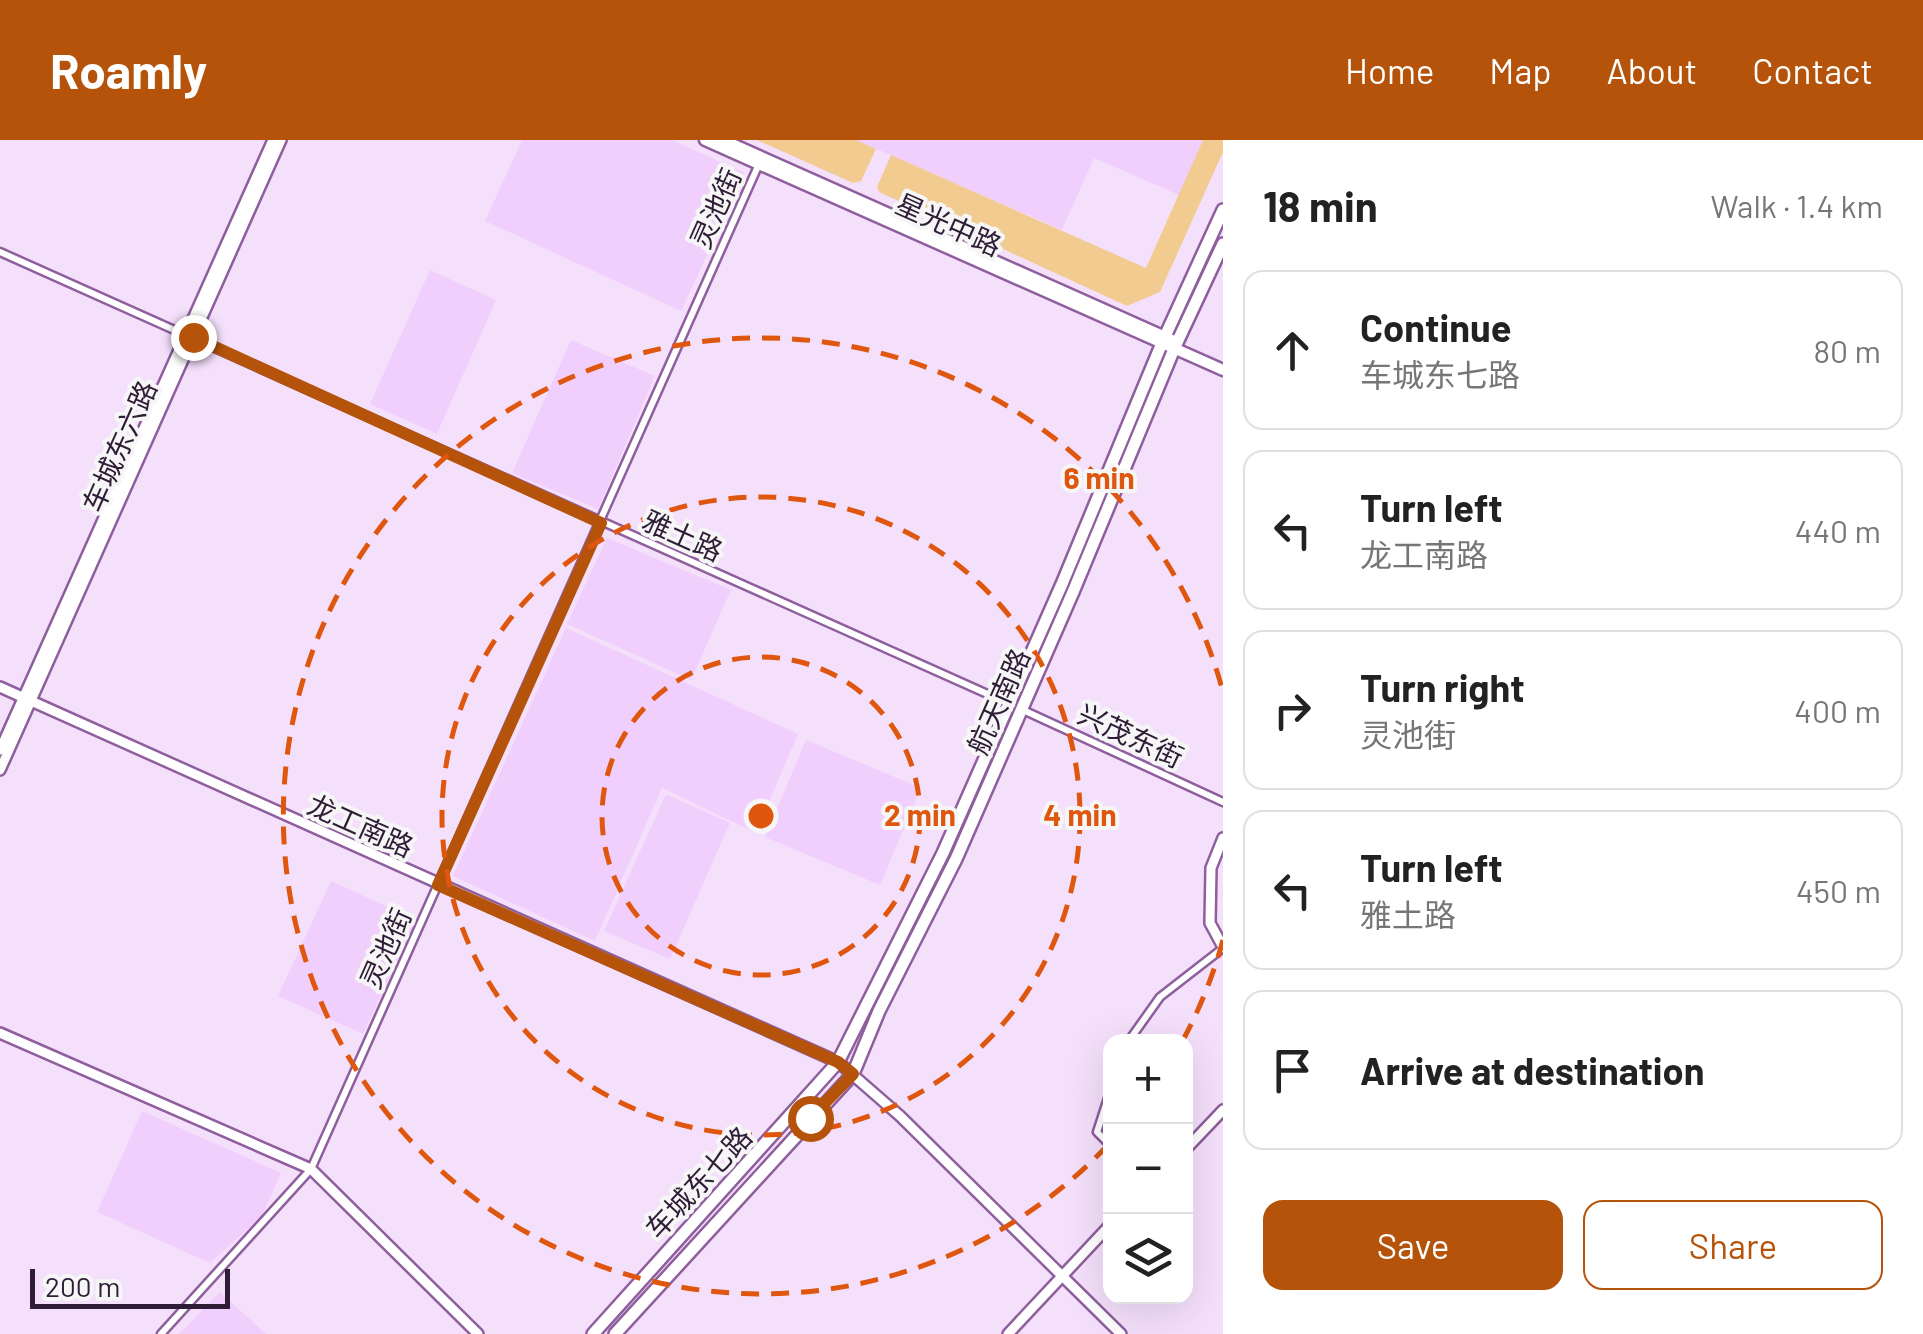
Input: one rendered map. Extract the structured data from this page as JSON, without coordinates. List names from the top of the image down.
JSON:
{
  "streets": {
    "main road": ["星光中路", "航天南路", "车城东七路"],
    "street": [
      "灵池街",
      "车城东六路",
      "雅土路",
      "兴茂东街",
      "龙工南路"
    ]
  },
  "crossings": [
    ["灵池街", "星光中路"],
    ["灵池街", "雅土路"],
    ["灵池街", "龙工南路"],
    ["星光中路", "航天南路"],
    ["车城东六路", "雅土路"],
    ["车城东六路", "龙工南路"],
    ["雅土路", "航天南路"],
    ["雅土路", "兴茂东街"],
    ["航天南路", "兴茂东街"],
    ["航天南路", "龙工南路"],
    ["航天南路", "车城东七路"],
    ["龙工南路", "车城东七路"]
  ],
  "scale_bar": "200 m",
  "page": {
    "header": "Roamly",
    "nav": [
      "Home",
      "Map",
      "About",
      "Contact"
    ],
    "heading": ["18 min", "Walk · 1.4 km"],
    "list": [
      ["Continue", "车城东七路", "80 m"],
      ["Turn left", "龙工南路", "440 m"],
      ["Turn right", "灵池街", "400 m"],
      ["Turn left", "雅土路", "450 m"],
      "Arrive at destination"
    ],
    "map_buttons": ["+", "−"],
    "buttons": ["Save", "Share"],
    "scale": "200 m"
  },
  "rings": ["6 min", "2 min", "4 min"]
}
